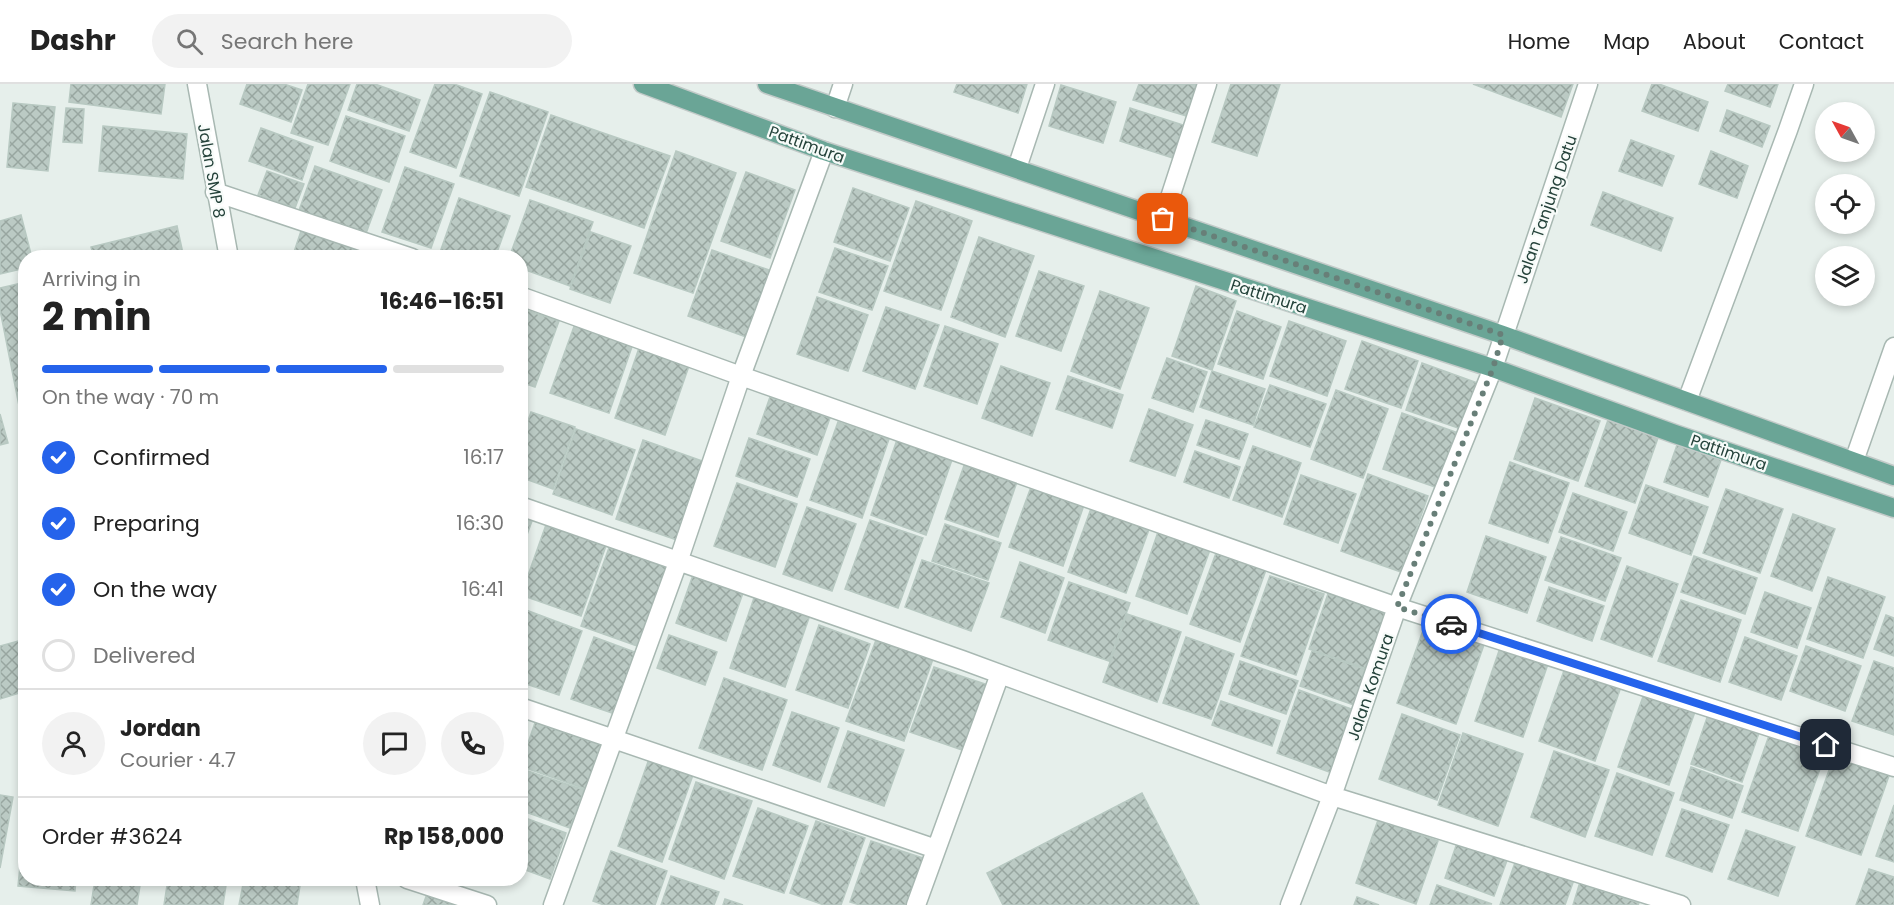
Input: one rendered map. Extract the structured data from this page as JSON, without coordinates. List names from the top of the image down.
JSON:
{
  "streets": {
    "main road": ["Pattimura"],
    "street": ["Jalan SMP 8", "Jalan Tanjung Datu", "Jalan Komura"]
  },
  "crossings": [
    ["Pattimura", "Jalan Tanjung Datu"],
    ["Pattimura", "Jalan Komura"],
    ["Jalan Tanjung Datu", "Jalan Komura"]
  ],
  "north": "top left",
  "page": {
    "header": "Dashr",
    "search": "Search here",
    "nav": [
      "Home",
      "Map",
      "About",
      "Contact"
    ],
    "heading": ["2 min", "Arriving in", "16:46–16:51"],
    "panel": [
      "Jordan",
      "Courier · 4.7",
      "Order #3624",
      "Rp 158,000"
    ],
    "bar": "On the way · 70 m",
    "list": [
      ["Confirmed", "16:17"],
      ["Preparing", "16:30"],
      ["On the way", "16:41"],
      "Delivered"
    ]
  }
}
